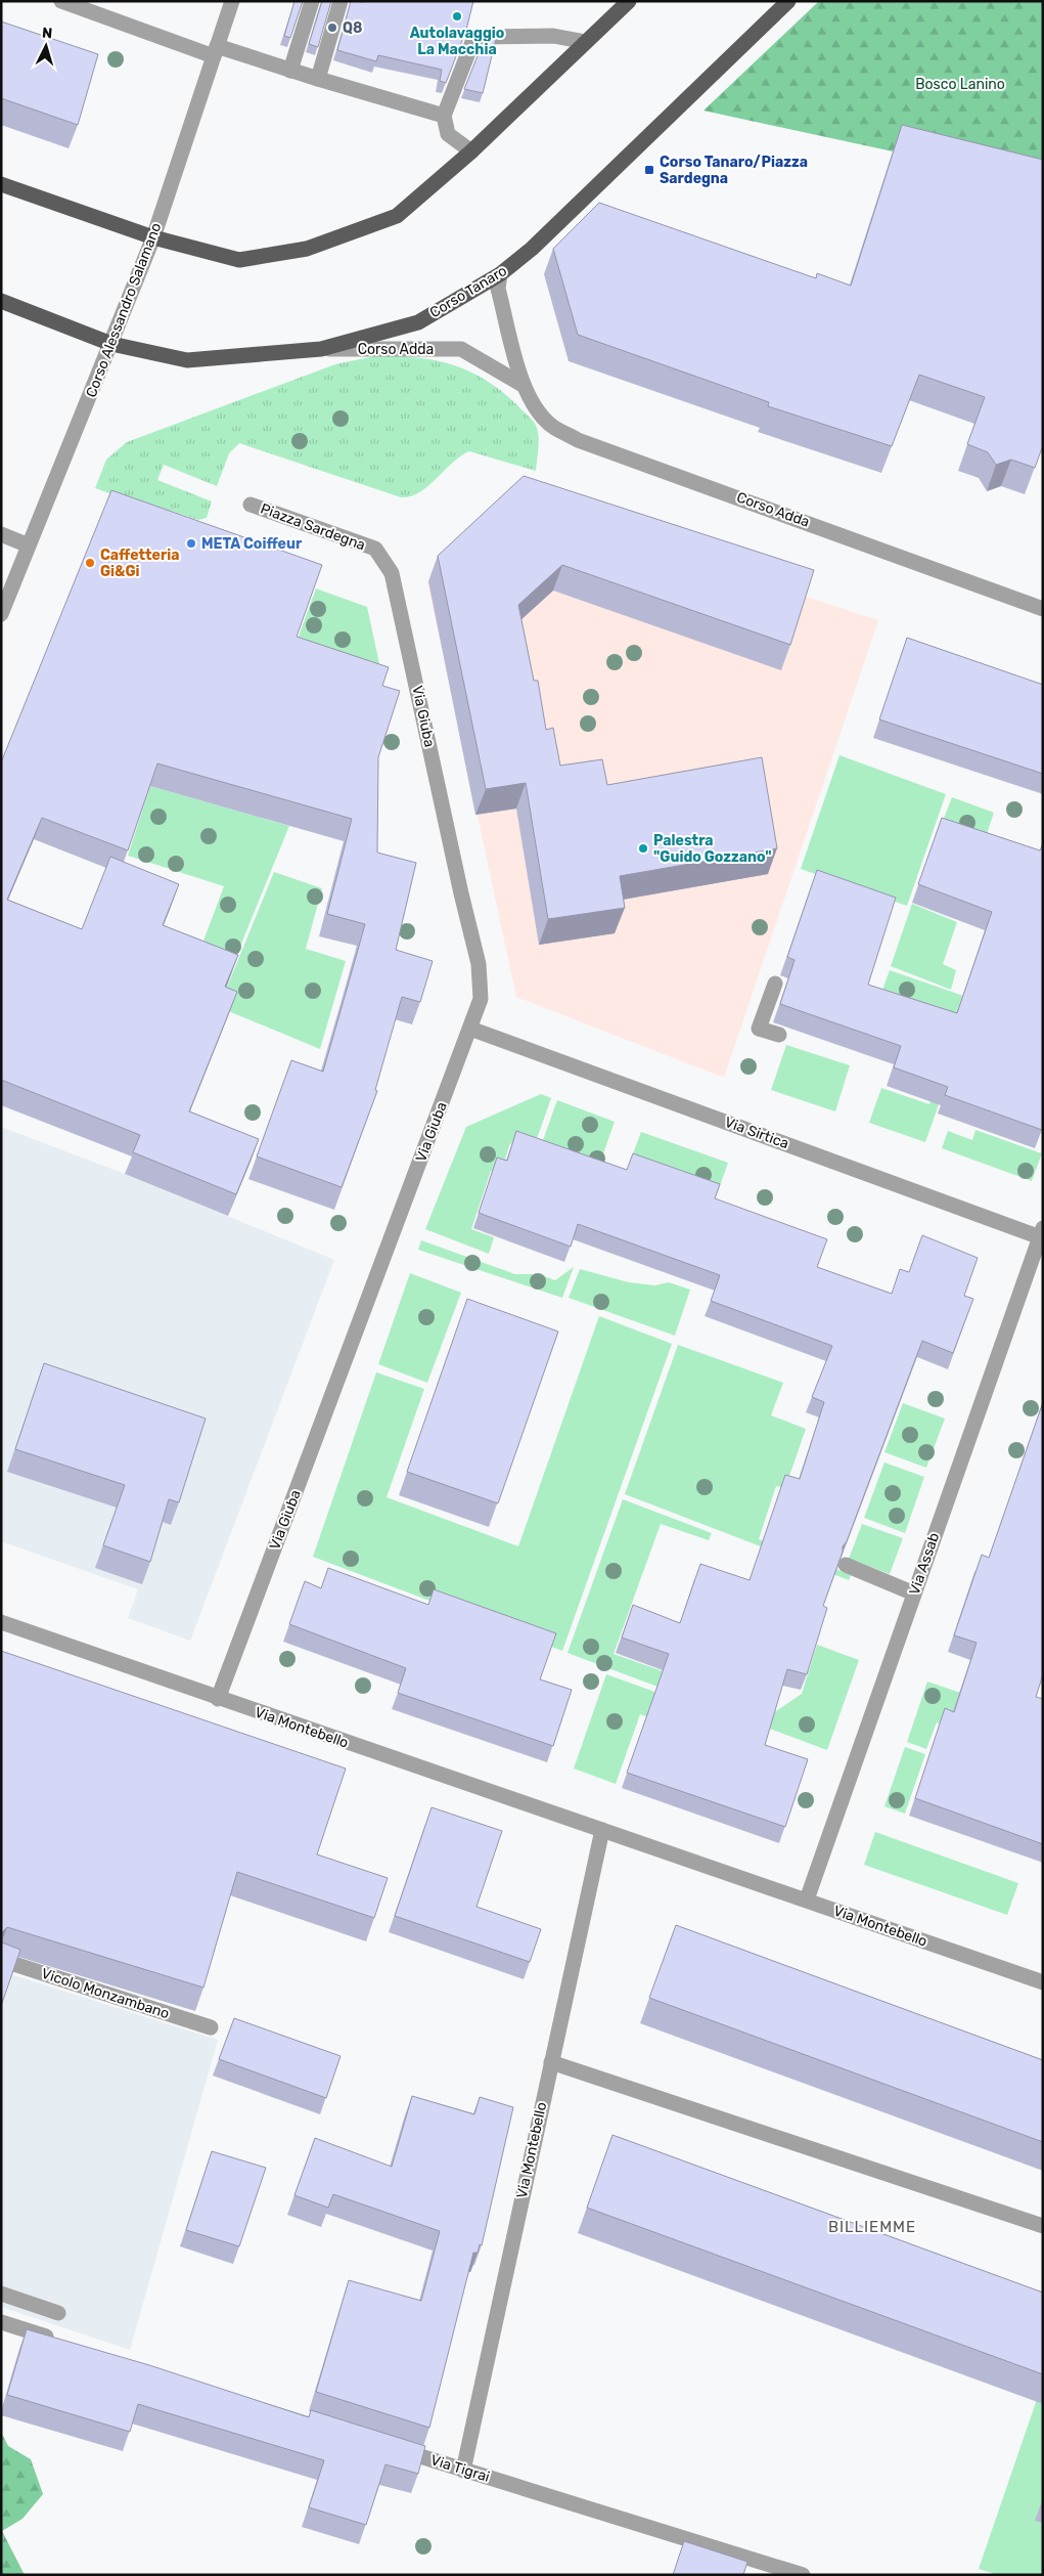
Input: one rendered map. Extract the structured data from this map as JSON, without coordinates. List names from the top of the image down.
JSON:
{
  "streets": {
    "main road": ["Corso Tanaro"],
    "street": [
      "Corso Alessandro Salamano",
      "Corso Adda",
      "Piazza Sardegna",
      "Via Giuba",
      "Via Sirtica",
      "Via Assab",
      "Via Montebello",
      "Vicolo Monzambano",
      "Via Tigrai"
    ]
  },
  "crossings": [
    ["Corso Tanaro", "Corso Alessandro Salamano"],
    ["Corso Tanaro", "Corso Adda"],
    ["Piazza Sardegna", "Via Giuba"],
    ["Via Giuba", "Via Sirtica"],
    ["Via Giuba", "Via Montebello"],
    ["Via Sirtica", "Via Assab"],
    ["Via Assab", "Via Montebello"],
    ["Via Montebello", "Via Tigrai"]
  ],
  "districts": ["BILLIEMME"],
  "parks": ["Bosco Lanino"],
  "places": {
    "other": [
      "Autolavaggio La Macchia",
      "Q8",
      "META Coiffeur",
      "Caffetteria Gi&Gi",
      "Palestra \"Guido Gozzano\""
    ],
    "transit": ["Corso Tanaro/Piazza Sardegna"]
  },
  "north": "top"
}
